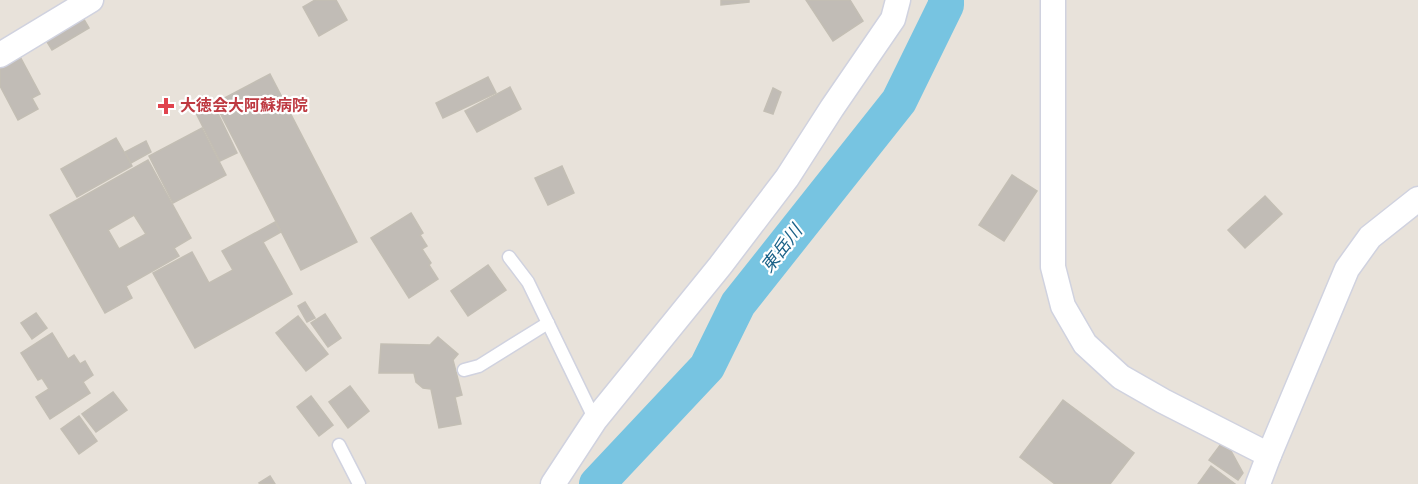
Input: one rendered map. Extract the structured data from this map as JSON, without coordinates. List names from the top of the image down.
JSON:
{
  "water": ["東岳川"],
  "places": {
    "health": ["大徳会大阿蘇病院"]
  }
}
